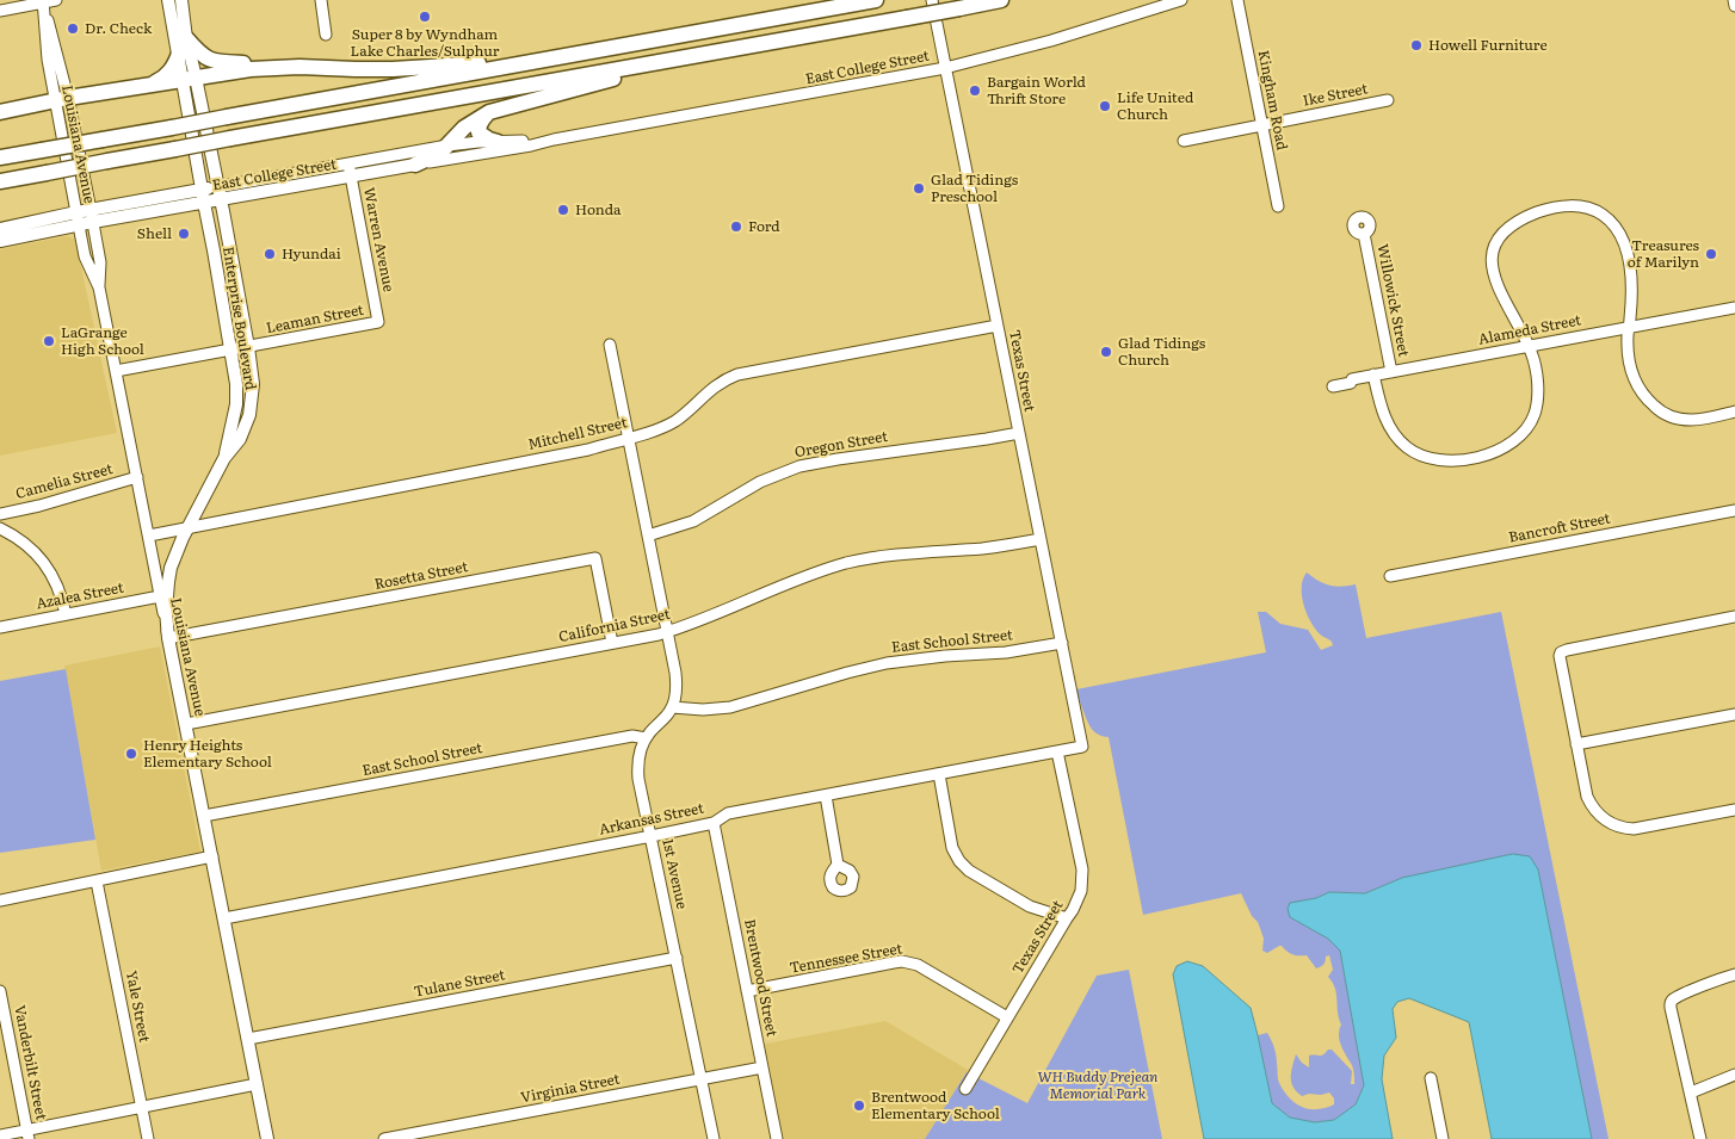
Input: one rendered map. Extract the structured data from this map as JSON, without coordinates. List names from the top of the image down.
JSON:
{
  "streets": {
    "main road": ["East College Street", "Louisiana Avenue", "Enterprise Boulevard"],
    "street": [
      "Ike Street",
      "Kingham Road",
      "Warren Avenue",
      "Willowick Street",
      "Leaman Street",
      "Alameda Street",
      "Texas Street",
      "Mitchell Street",
      "Oregon Street",
      "Camelia Street",
      "Bancroft Street",
      "Rosetta Street",
      "Azalea Street",
      "California Street",
      "East School Street",
      "Arkansas Street",
      "1st Avenue",
      "Tennessee Street",
      "Brentwood Street",
      "Tulane Street",
      "Yale Street",
      "Vanderbilt Street",
      "Virginia Street"
    ]
  },
  "crossings": [
    ["East College Street", "Louisiana Avenue"],
    ["East College Street", "Warren Avenue"],
    ["East College Street", "Enterprise Boulevard"],
    ["East College Street", "Texas Street"],
    ["Ike Street", "Kingham Road"],
    ["Louisiana Avenue", "Enterprise Boulevard"],
    ["Louisiana Avenue", "Leaman Street"],
    ["Louisiana Avenue", "Mitchell Street"],
    ["Louisiana Avenue", "Camelia Street"],
    ["Louisiana Avenue", "Rosetta Street"],
    ["Louisiana Avenue", "Azalea Street"],
    ["Louisiana Avenue", "California Street"],
    ["Louisiana Avenue", "East School Street"],
    ["Louisiana Avenue", "Arkansas Street"],
    ["Louisiana Avenue", "Tulane Street"],
    ["Warren Avenue", "Leaman Street"],
    ["Willowick Street", "Alameda Street"],
    ["Enterprise Boulevard", "Leaman Street"],
    ["Texas Street", "Mitchell Street"],
    ["Texas Street", "Oregon Street"],
    ["Texas Street", "California Street"],
    ["Texas Street", "East School Street"],
    ["Texas Street", "Arkansas Street"],
    ["Texas Street", "Tennessee Street"],
    ["Rosetta Street", "California Street"],
    ["East School Street", "1st Avenue"],
    ["Arkansas Street", "1st Avenue"],
    ["Arkansas Street", "Brentwood Street"],
    ["1st Avenue", "Tulane Street"],
    ["1st Avenue", "Virginia Street"],
    ["Tennessee Street", "Brentwood Street"],
    ["Brentwood Street", "Virginia Street"]
  ],
  "parks": ["WH Buddy Prejean Memorial Park"],
  "places": [
    "Super 8 by Wyndham Lake Charles/Sulphur",
    "Dr. Check",
    "Howell Furniture",
    "Bargain World Thrift Store",
    "Life United Church",
    "Glad Tidings Preschool",
    "Honda",
    "Ford",
    "Shell",
    "Hyundai",
    "Treasures of Marilyn",
    "LaGrange High School",
    "Glad Tidings Church",
    "Henry Heights Elementary School",
    "Brentwood Elementary School"
  ]
}
